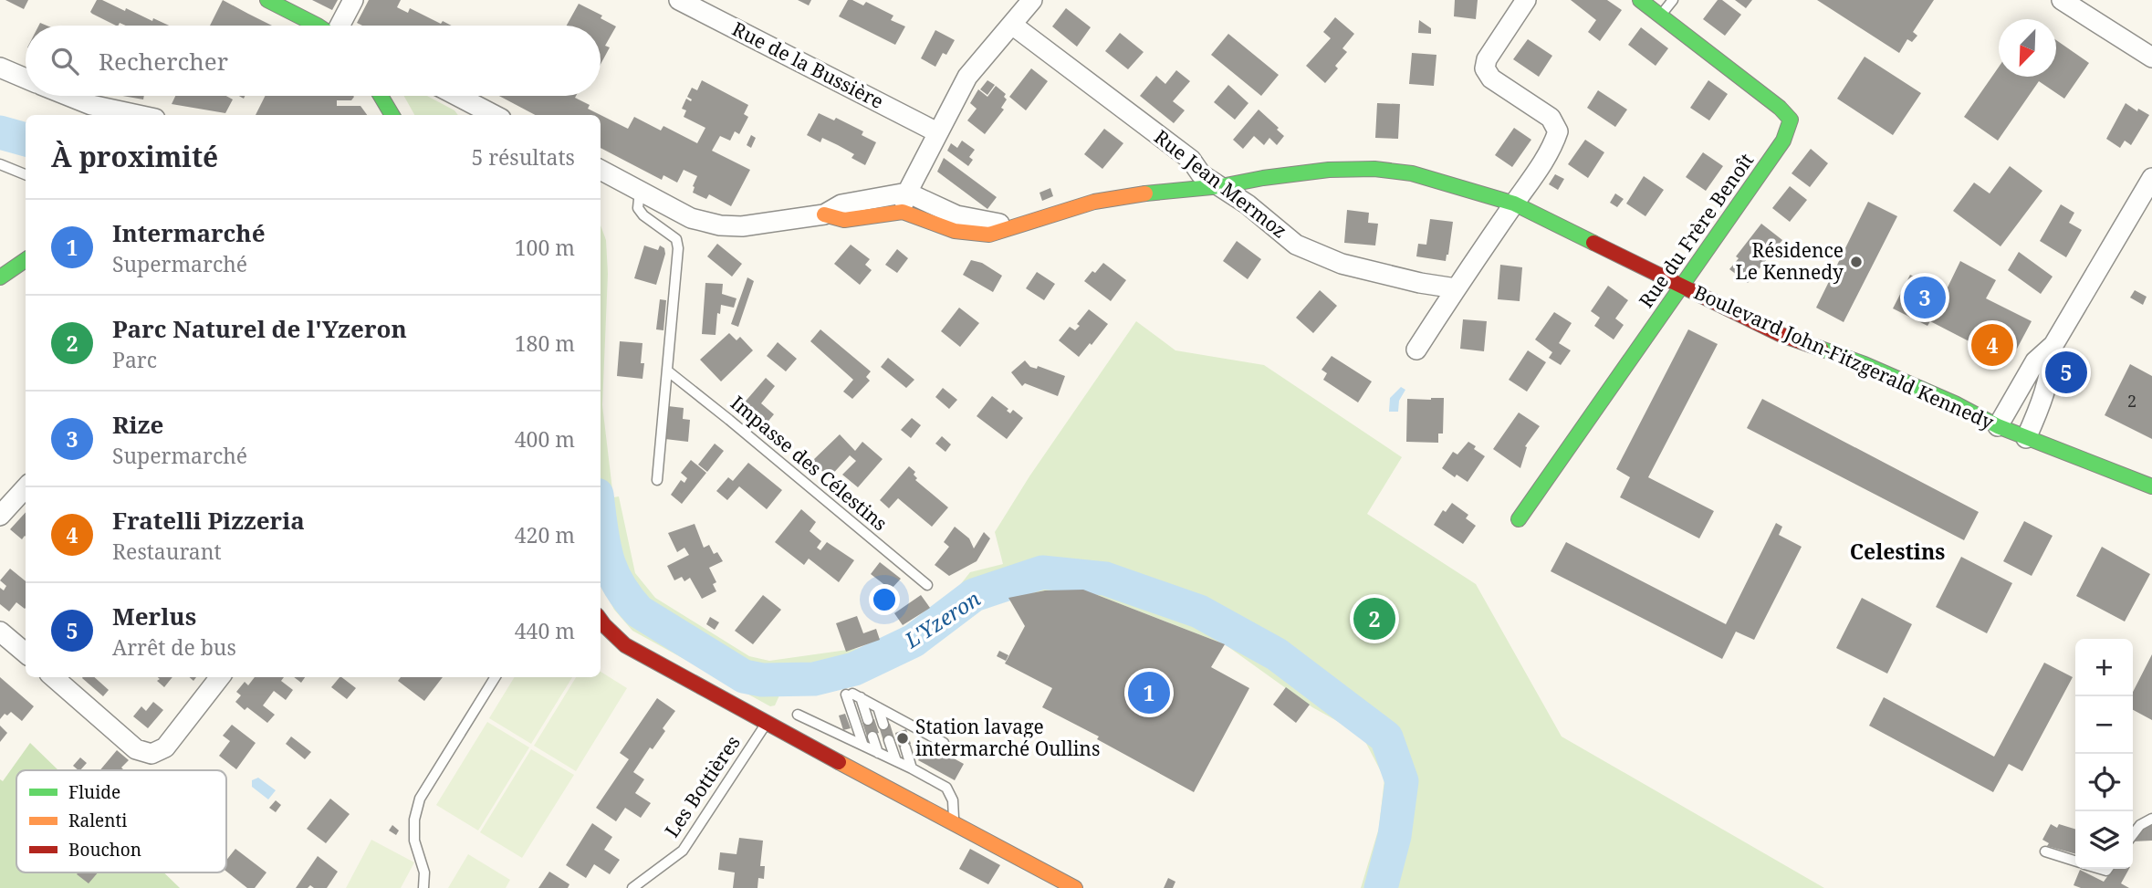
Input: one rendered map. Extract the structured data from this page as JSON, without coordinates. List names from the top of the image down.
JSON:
{
  "streets": {
    "street": [
      "Rue de la Bussière",
      "Rue Jean Mermoz",
      "Rue du Frère Benoît",
      "Boulevard John-Fitzgerald Kennedy"
    ],
    "lane": ["Impasse des Célestins", "Les Bottières"]
  },
  "crossings": [
    ["Rue Jean Mermoz", "Boulevard John-Fitzgerald Kennedy"],
    ["Rue du Frère Benoît", "Boulevard John-Fitzgerald Kennedy"]
  ],
  "districts": ["Celestins"],
  "water": ["L'Yzeron"],
  "places": ["Résidence Le Kennedy", "Station lavage intermarché Oullins"],
  "house_numbers": ["2"],
  "legend": ["Fluide", "Ralenti", "Bouchon"],
  "north": "bottom left",
  "page": {
    "search": "Rechercher",
    "heading": ["À proximité", "5 résultats"],
    "list": [
      {
        "mark": "1",
        "name": "Intermarché",
        "note": "Supermarché",
        "value": "100 m"
      },
      {
        "mark": "2",
        "name": "Parc Naturel de l'Yzeron",
        "note": "Parc",
        "value": "180 m"
      },
      {
        "mark": "3",
        "name": "Rize",
        "note": "Supermarché",
        "value": "400 m"
      },
      {
        "mark": "4",
        "name": "Fratelli Pizzeria",
        "note": "Restaurant",
        "value": "420 m"
      },
      {
        "mark": "5",
        "name": "Merlus",
        "note": "Arrêt de bus",
        "value": "440 m"
      }
    ],
    "pins": [
      "3",
      "4",
      "5",
      "2",
      "1"
    ],
    "map_buttons": ["+", "−"]
  }
}
